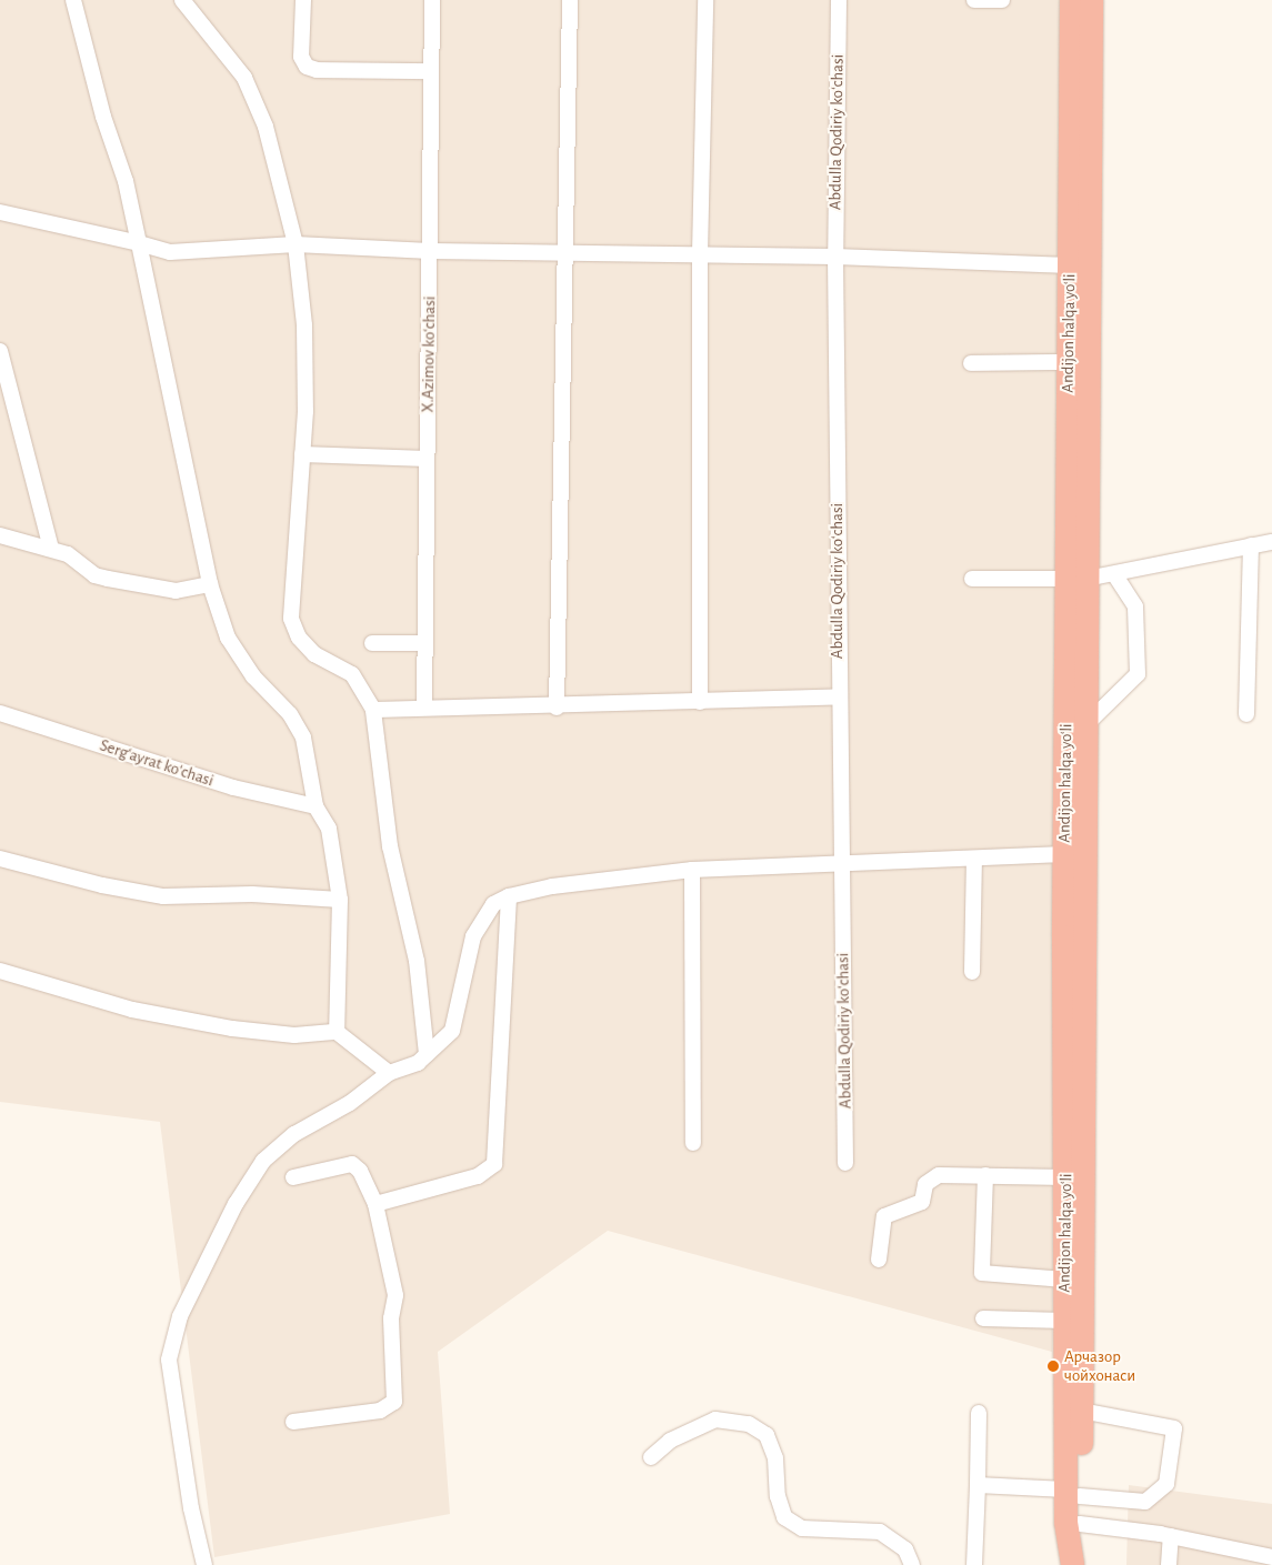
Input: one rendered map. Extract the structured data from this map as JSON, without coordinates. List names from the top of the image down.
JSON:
{
  "streets": {
    "highway": ["Andijon halqa yo‘li"],
    "street": ["Abdulla Qodiriy koʻchasi", "X.Azimov koʻchasi", "Sergʻayrat koʻchasi"]
  },
  "places": ["Арчазор чойхонаси"]
}
